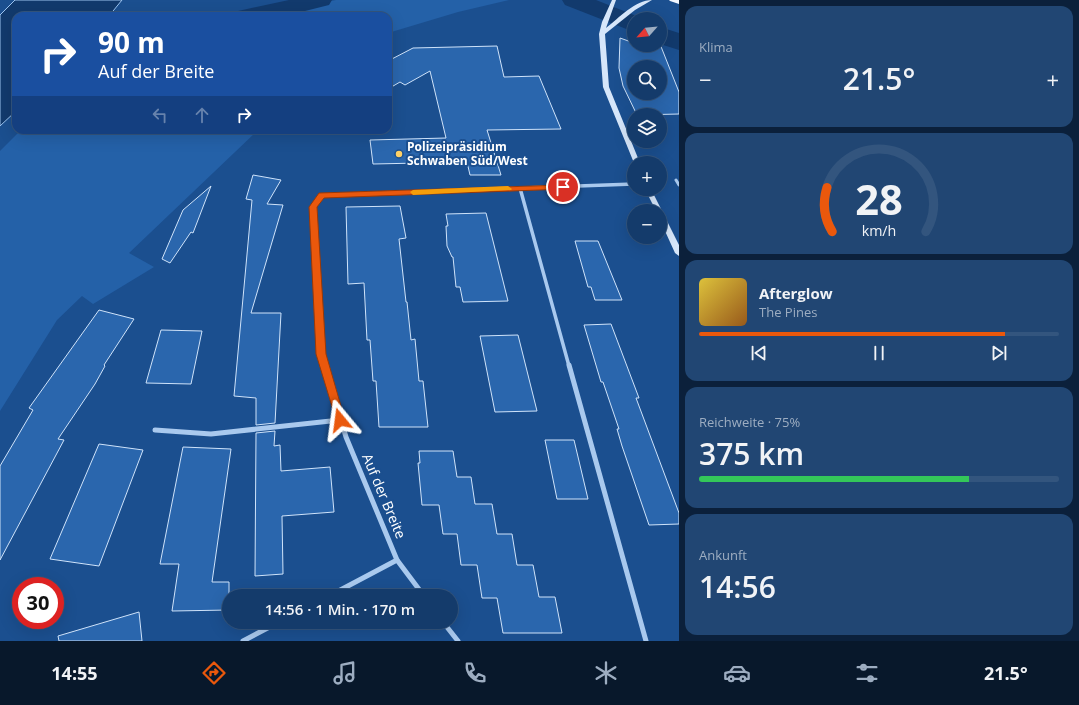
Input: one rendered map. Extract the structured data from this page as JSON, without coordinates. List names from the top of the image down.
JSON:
{
  "streets": {
    "street": ["Auf der Breite"]
  },
  "places": ["Polizeipräsidium Schwaben Süd/West"],
  "north": "bottom left",
  "page": {
    "tile": [
      "Klima",
      ["Reichweite · 75%", "375 km"],
      ["Ankunft", "14:56"]
    ],
    "map_buttons": ["+", "−"],
    "turn": ["90 m", "Auf der Breite"],
    "heat": ["−", "21.5°", "+"],
    "song": ["Afterglow", "The Pines"],
    "limit": "30",
    "trip": "14:56 · 1 Min. · 170 m",
    "tabs": ["14:55", "21.5°"],
    "gauge": ["28", "km/h"]
  }
}
